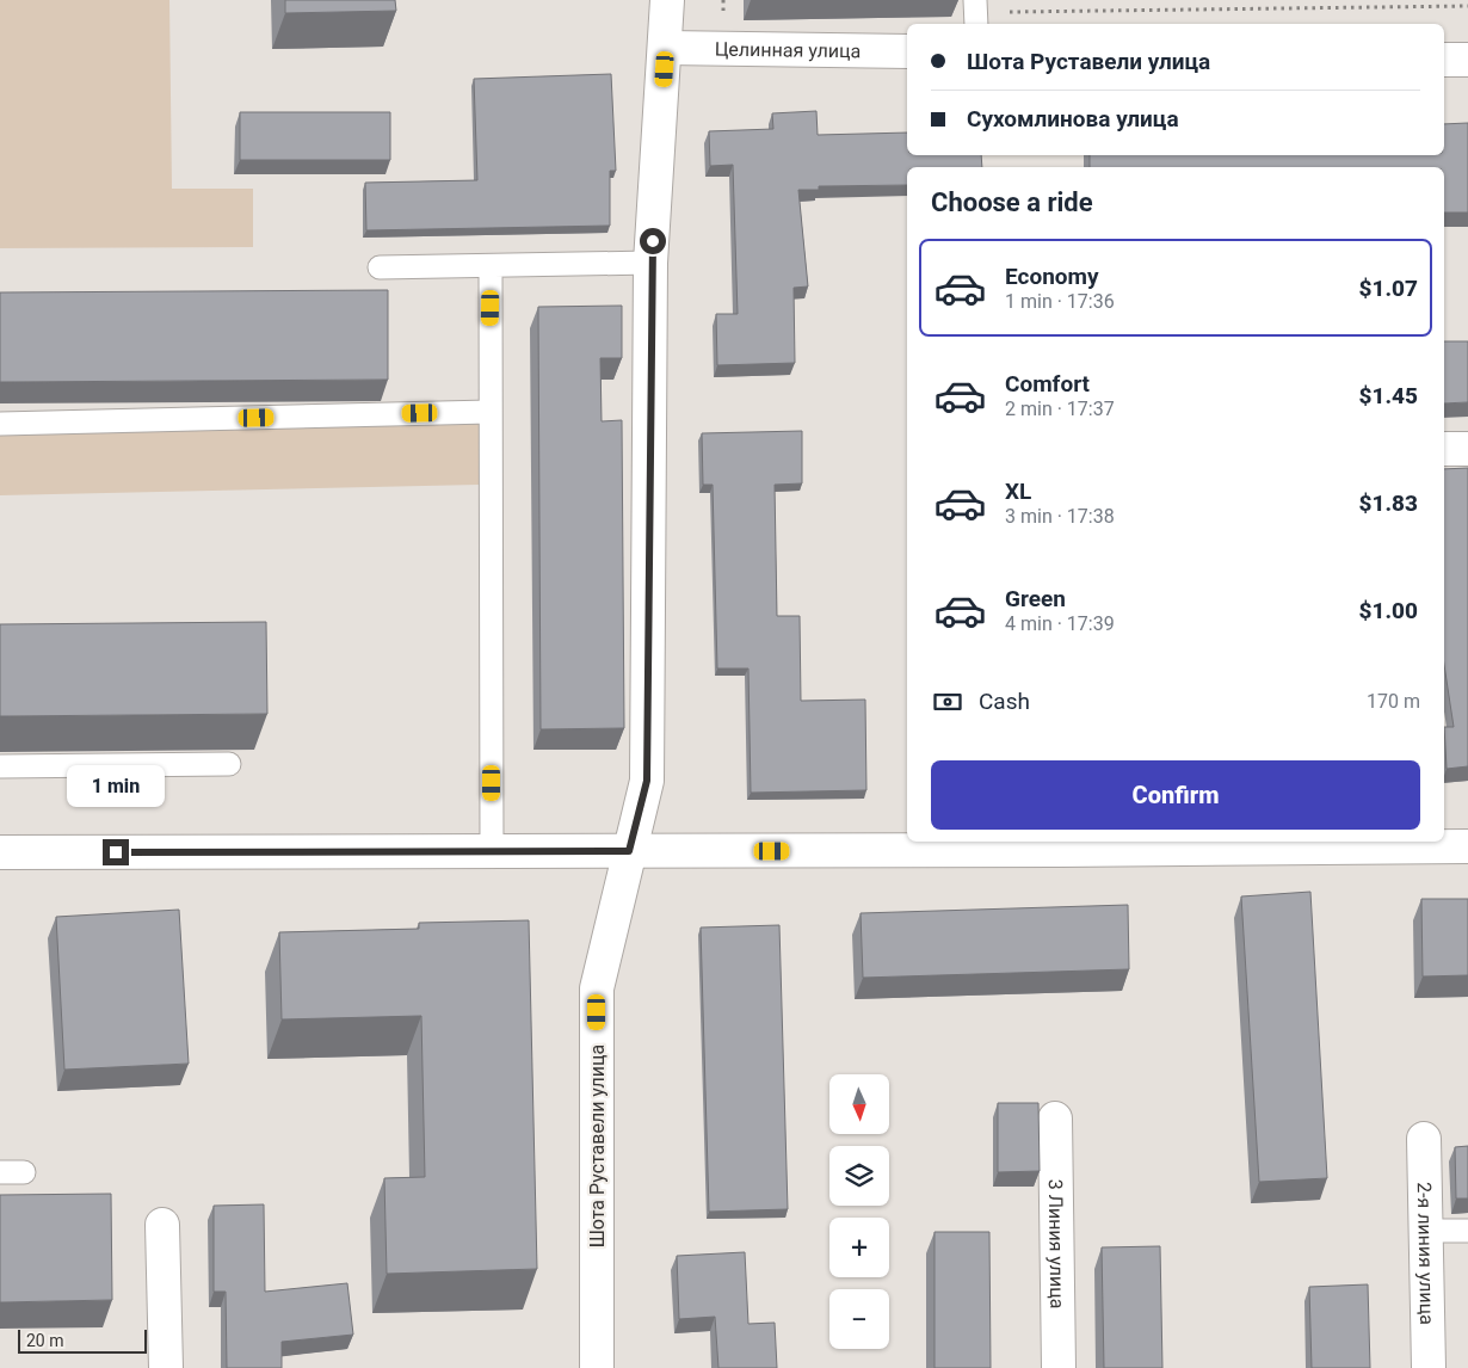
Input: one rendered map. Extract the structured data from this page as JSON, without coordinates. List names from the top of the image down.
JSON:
{
  "streets": {
    "street": [
      "Целинная улица",
      "Шота Руставели улица",
      "3 Линия улица",
      "2-я линия улица"
    ]
  },
  "crossings": [
    ["Целинная улица", "Шота Руставели улица"]
  ],
  "scale_bar": "20 m",
  "north": "bottom",
  "page": {
    "banner": ["Шота Руставели улица", "Сухомлинова улица"],
    "heading": "Choose a ride",
    "list": [
      {
        "name": "Economy",
        "note": "1 min · 17:36",
        "value": "$1.07"
      },
      {
        "name": "Comfort",
        "note": "2 min · 17:37",
        "value": "$1.45"
      },
      {
        "name": "XL",
        "note": "3 min · 17:38",
        "value": "$1.83"
      },
      {
        "name": "Green",
        "note": "4 min · 17:39",
        "value": "$1.00"
      }
    ],
    "pay": ["Cash", "170 m"],
    "buttons": "Confirm",
    "bubble": "1 min",
    "map_buttons": ["+", "−"],
    "scale": "20 m"
  }
}
